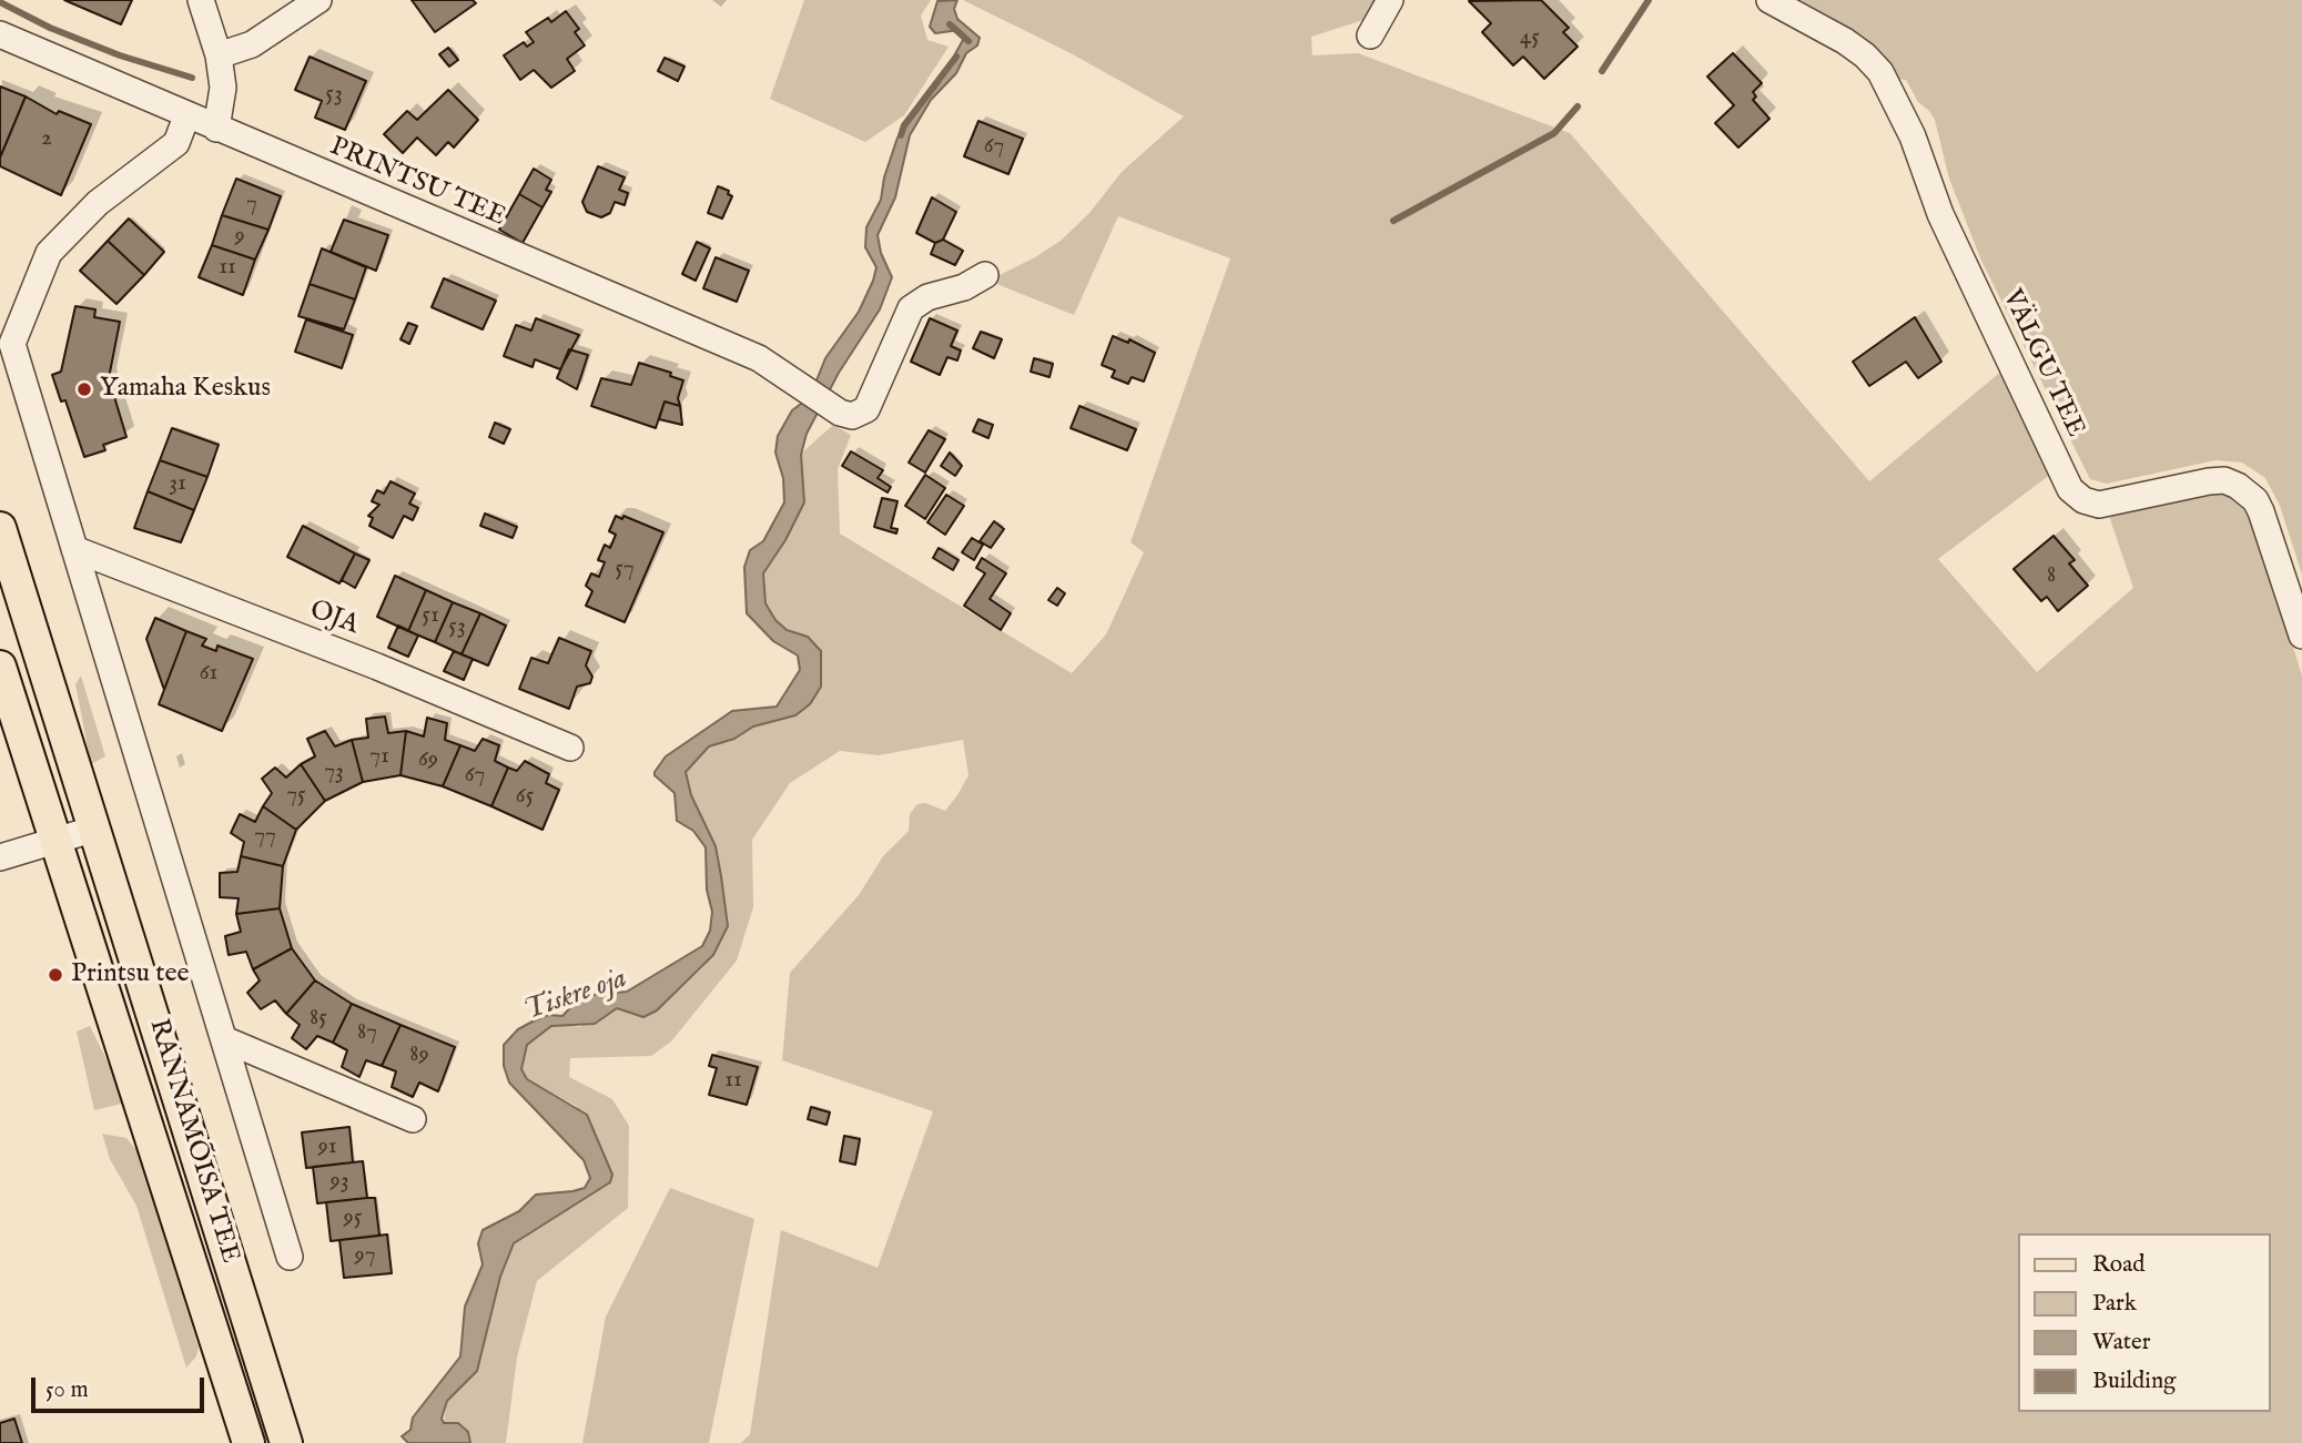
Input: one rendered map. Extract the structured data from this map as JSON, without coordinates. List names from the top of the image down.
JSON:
{
  "streets": {
    "main road": ["RANNAMÕISA TEE"],
    "street": ["PRINTSU TEE", "VÄLGU TEE", "OJA"]
  },
  "water": ["Tiskre oja"],
  "places": ["Yamaha Keskus", "Printsu tee"],
  "house_numbers": [
    "45",
    "53",
    "2",
    "67",
    "7",
    "9",
    "11",
    "31",
    "57",
    "8",
    "51",
    "53",
    "61",
    "71",
    "69",
    "73",
    "67",
    "75",
    "65",
    "77",
    "85",
    "87",
    "89",
    "11",
    "91",
    "93",
    "95",
    "97"
  ],
  "legend": [
    "Road",
    "Park",
    "Water",
    "Building"
  ],
  "scale_bar": "50 m"
}
